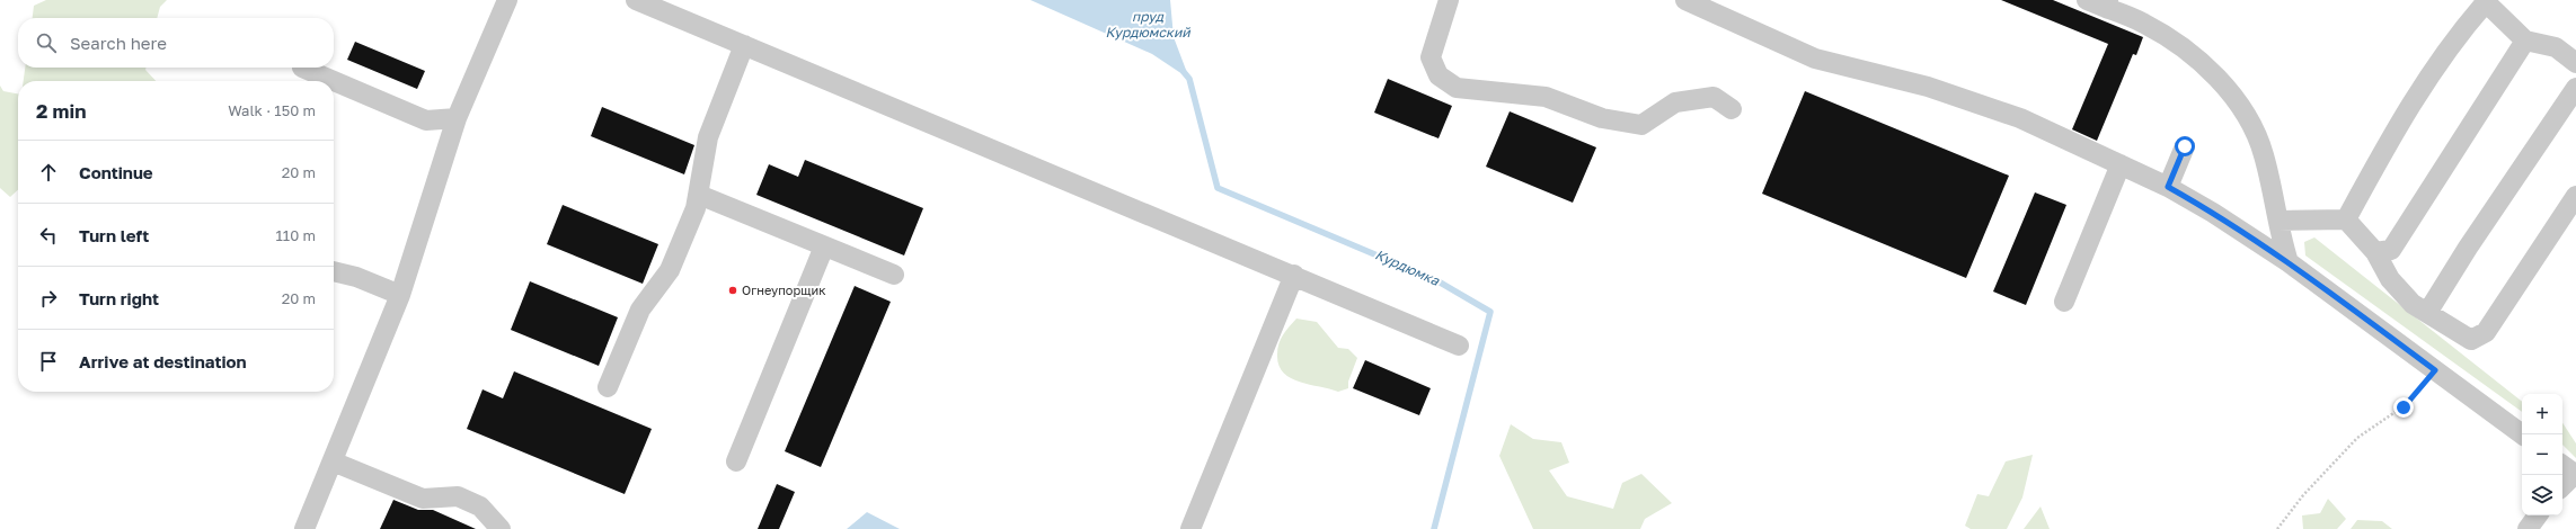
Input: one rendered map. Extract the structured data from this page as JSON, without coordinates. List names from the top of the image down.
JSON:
{
  "water": ["пруд Курдюмский", "Курдюмка"],
  "places": ["Огнеупорщик"],
  "page": {
    "search": "Search here",
    "heading": ["2 min", "Walk · 150 m"],
    "list": [
      ["Continue", "20 m"],
      ["Turn left", "110 m"],
      ["Turn right", "20 m"],
      "Arrive at destination"
    ],
    "map_buttons": ["+", "−"]
  }
}
